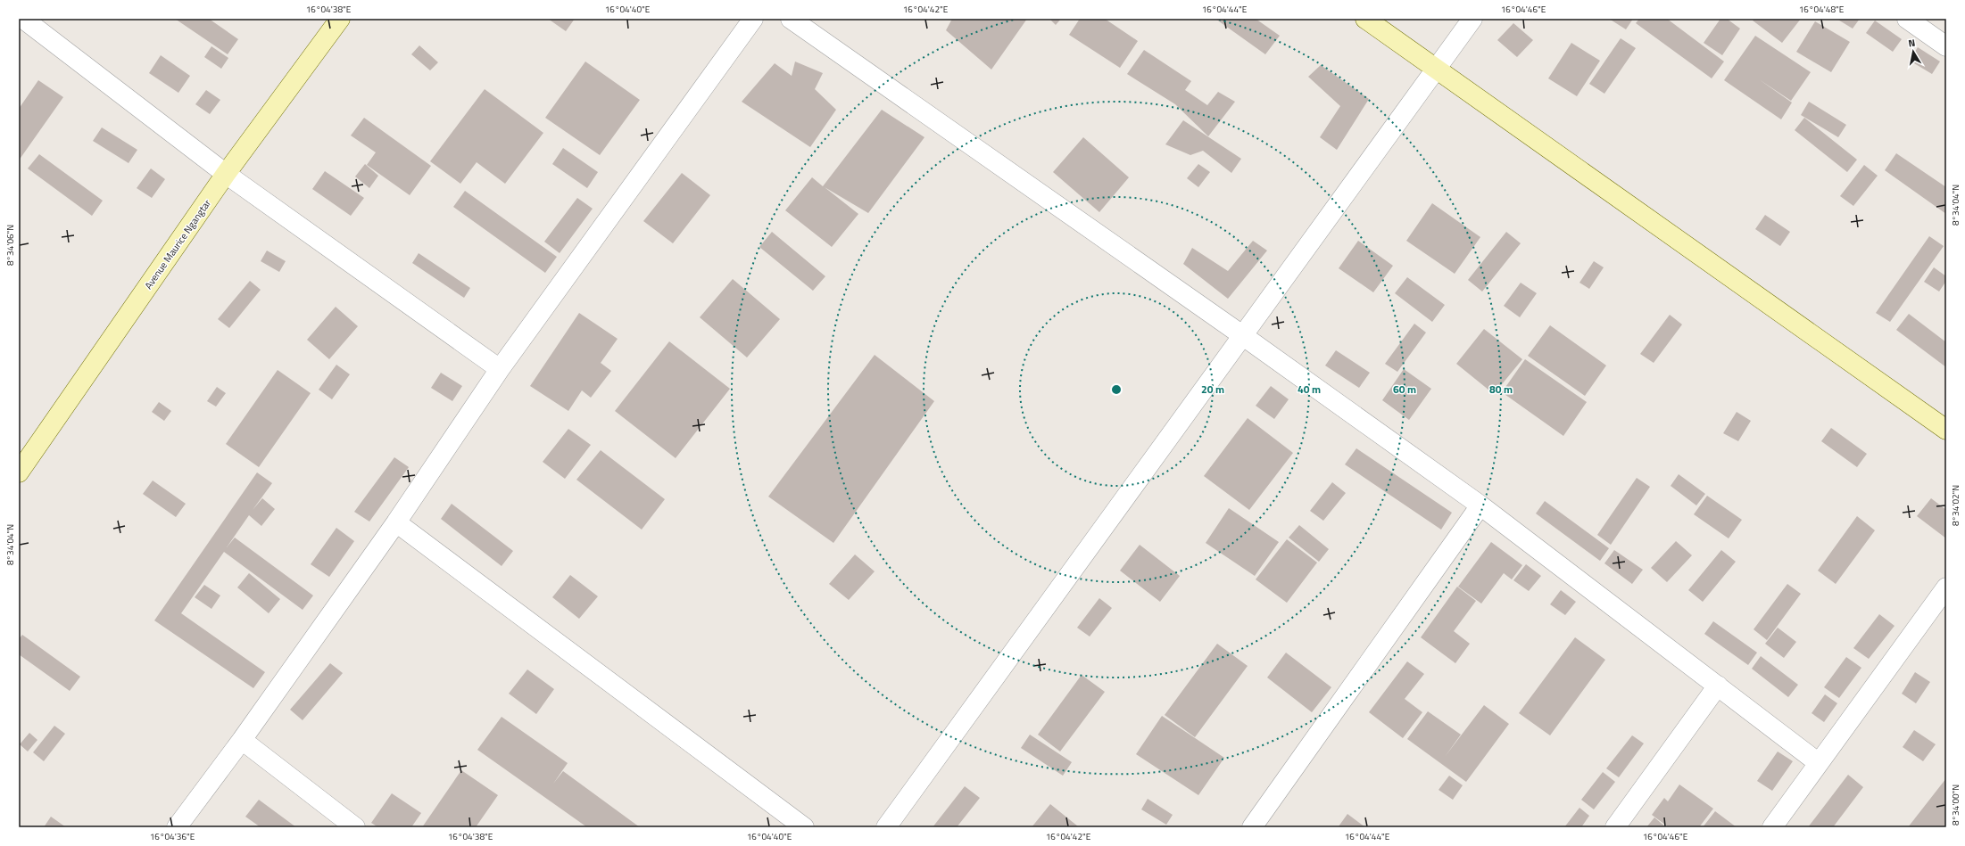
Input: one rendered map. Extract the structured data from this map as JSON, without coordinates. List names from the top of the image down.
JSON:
{
  "streets": {
    "street": ["Avenue Maurice Ngangtar"]
  },
  "north": "top",
  "coordinates": [
    "16°04'38\"E",
    "16°04'40\"E",
    "16°04'42\"E",
    "16°04'44\"E",
    "16°04'46\"E",
    "16°04'48\"E",
    "8°34'04\"N",
    "8°34'06\"N",
    "8°34'02\"N",
    "8°34'00\"N",
    "16°04'36\"E"
  ],
  "rings": [
    "20 m",
    "40 m",
    "60 m",
    "80 m"
  ]
}
